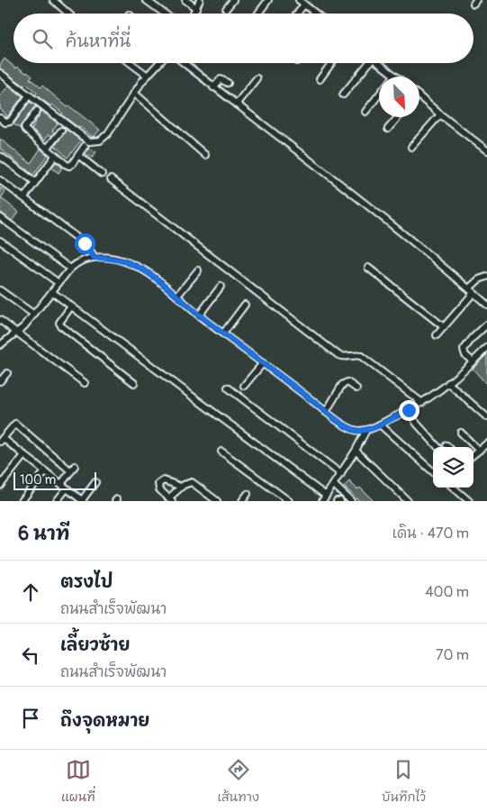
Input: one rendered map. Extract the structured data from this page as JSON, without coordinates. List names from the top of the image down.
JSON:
{
  "scale_bar": "100 m",
  "north": "bottom right",
  "page": {
    "search": "ค้นหาที่นี่",
    "scale": "100 m",
    "heading": ["6 นาที", "เดิน · 470 m"],
    "list": [
      ["ตรงไป", "ถนนสำเร็จพัฒนา", "400 m"],
      ["เลี้ยวซ้าย", "ถนนสำเร็จพัฒนา", "70 m"],
      "ถึงจุดหมาย"
    ],
    "nav": ["แผนที่", "เส้นทาง", "บันทึกไว้"]
  }
}
